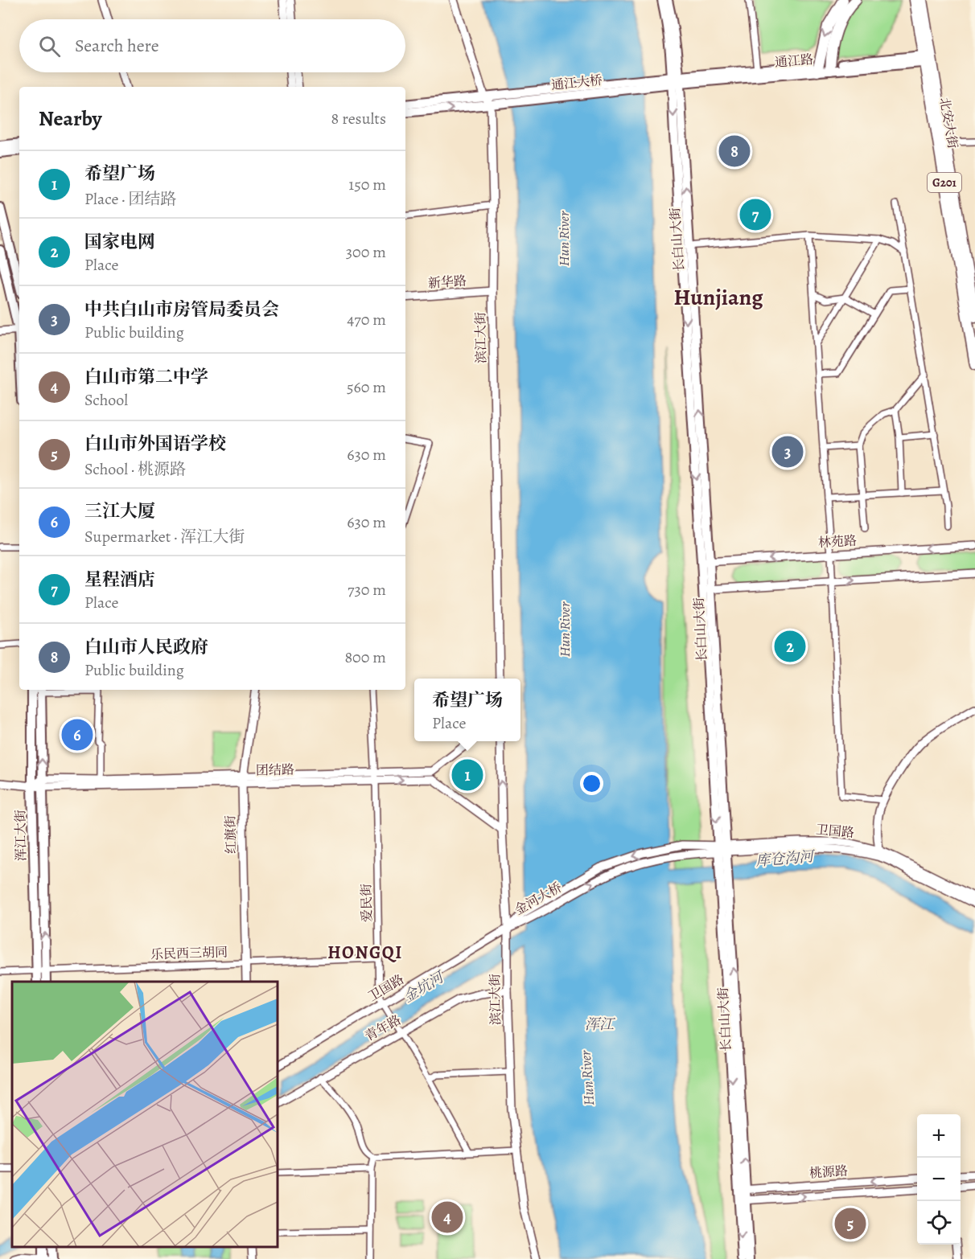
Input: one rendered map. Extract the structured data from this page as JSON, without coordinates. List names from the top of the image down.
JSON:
{
  "streets": {
    "highway": ["北安大街", "G201"],
    "main road": [
      "通江路",
      "通江大桥",
      "长白山大街",
      "浑江大街"
    ],
    "street": [
      "新华路",
      "滨江大街",
      "林苑路",
      "团结路",
      "卫国路",
      "红旗街",
      "金河大桥",
      "爱民街",
      "乐民西三胡同",
      "青年路",
      "桃源路"
    ]
  },
  "crossings": [
    ["通江路", "通江大桥"],
    ["通江路", "北安大街"],
    ["通江路", "长白山大街"],
    ["通江大桥", "滨江大街"],
    ["长白山大街", "林苑路"],
    ["长白山大街", "卫国路"],
    ["长白山大街", "桃源路"],
    ["新华路", "滨江大街"],
    ["滨江大街", "卫国路"],
    ["滨江大街", "金河大桥"],
    ["滨江大街", "青年路"],
    ["团结路", "红旗街"],
    ["团结路", "浑江大街"],
    ["团结路", "爱民街"],
    ["卫国路", "金河大桥"],
    ["卫国路", "爱民街"],
    ["红旗街", "乐民西三胡同"],
    ["浑江大街", "乐民西三胡同"],
    ["爱民街", "乐民西三胡同"],
    ["爱民街", "青年路"]
  ],
  "districts": ["Hunjiang", "HONGQI"],
  "water": [
    "Hun River",
    "库仓沟河",
    "金坑河",
    "浑江"
  ],
  "page": {
    "search": "Search here",
    "heading": ["Nearby", "8 results"],
    "pins": [
      "8",
      "7",
      "3",
      "2",
      "6",
      "1",
      "4",
      "5"
    ],
    "list": [
      {
        "mark": "1",
        "name": "希望广场",
        "note": "Place · 团结路",
        "value": "150 m"
      },
      {
        "mark": "2",
        "name": "国家电网",
        "note": "Place",
        "value": "300 m"
      },
      {
        "mark": "3",
        "name": "中共白山市房管局委员会",
        "note": "Public building",
        "value": "470 m"
      },
      {
        "mark": "4",
        "name": "白山市第二中学",
        "note": "School",
        "value": "560 m"
      },
      {
        "mark": "5",
        "name": "白山市外国语学校",
        "note": "School · 桃源路",
        "value": "630 m"
      },
      {
        "mark": "6",
        "name": "三江大厦",
        "note": "Supermarket · 浑江大街",
        "value": "630 m"
      },
      {
        "mark": "7",
        "name": "星程酒店",
        "note": "Place",
        "value": "730 m"
      },
      {
        "mark": "8",
        "name": "白山市人民政府",
        "note": "Public building",
        "value": "800 m"
      }
    ],
    "popup": ["希望广场", "Place"],
    "map_buttons": ["+", "−"]
  }
}
